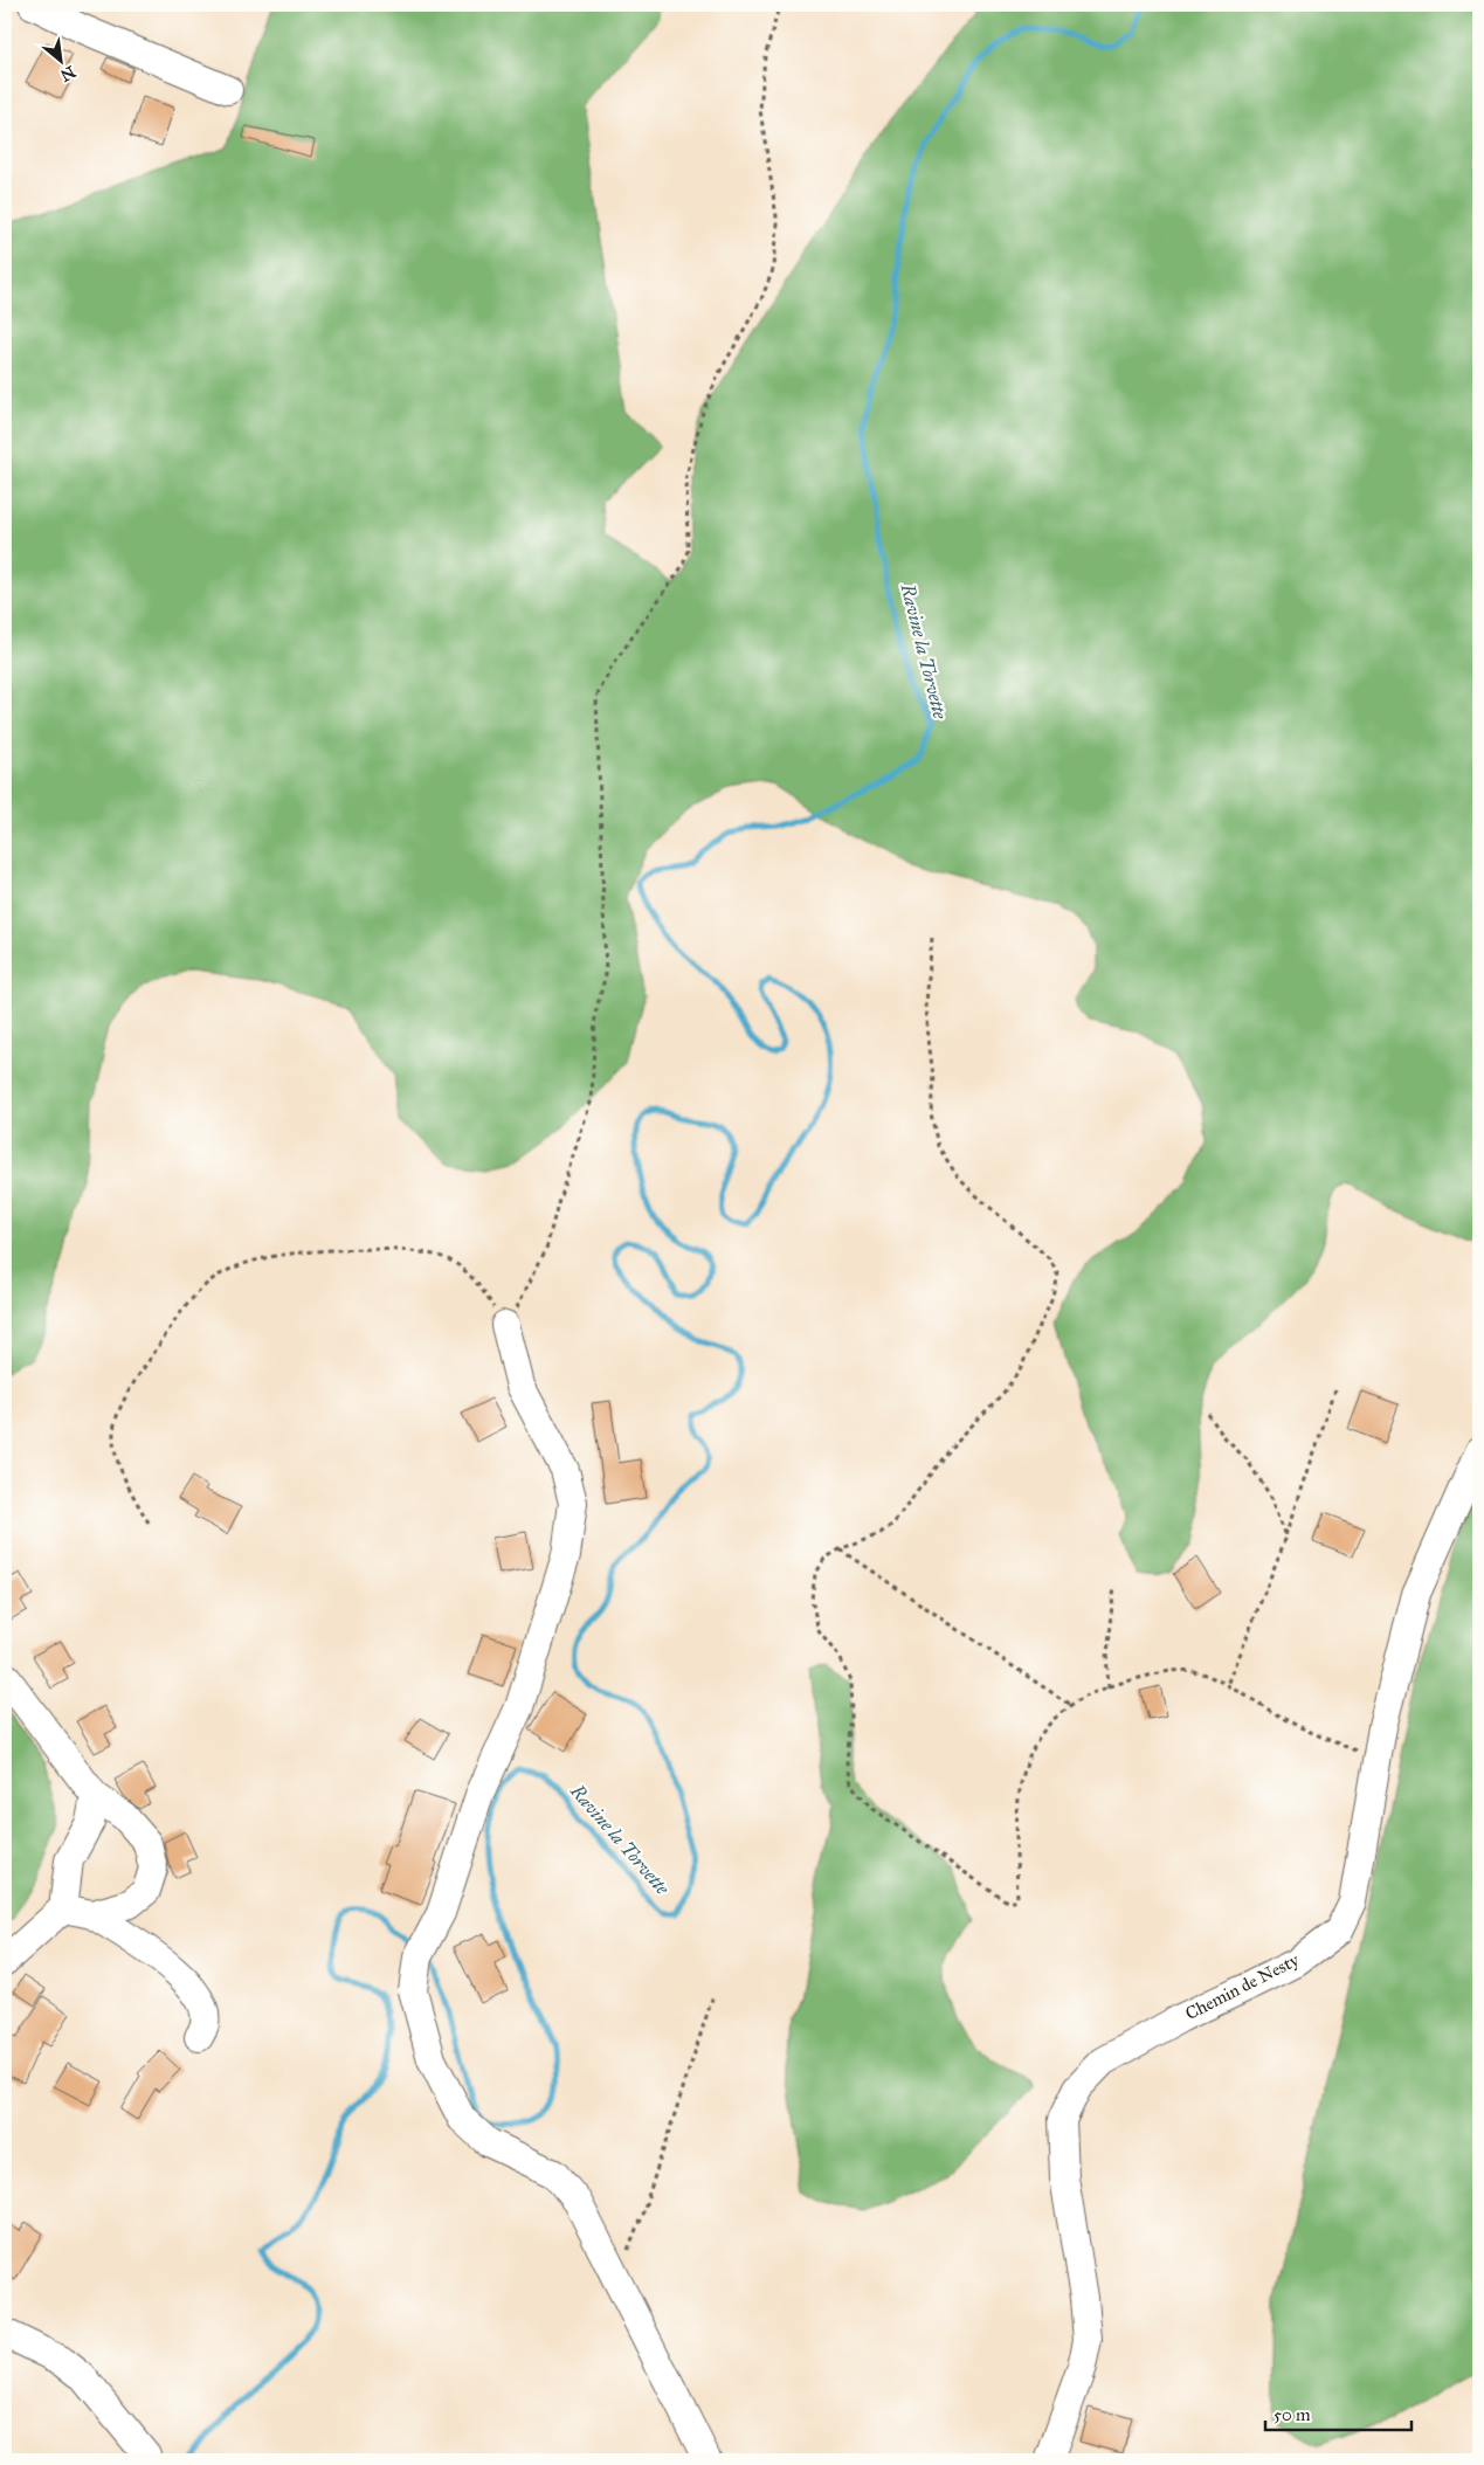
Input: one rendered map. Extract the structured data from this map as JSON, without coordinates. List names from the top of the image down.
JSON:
{
  "streets": {
    "street": ["Chemin de Nesty"]
  },
  "water": ["Ravine la Torvette"],
  "scale_bar": "50 m",
  "north": "bottom right"
}
